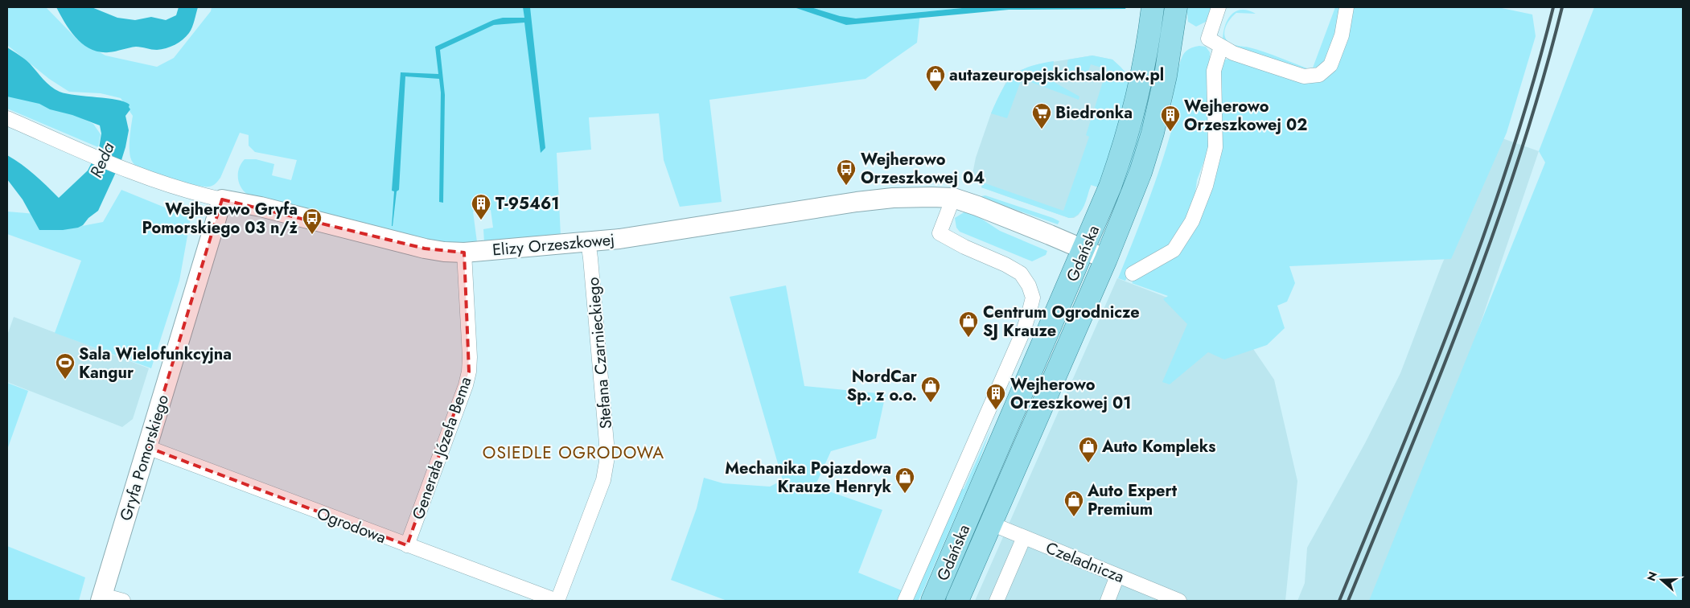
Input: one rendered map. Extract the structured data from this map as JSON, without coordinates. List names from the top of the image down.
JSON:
{
  "streets": {
    "main road": ["Gdańska"],
    "street": [
      "Elizy Orzeszkowej",
      "Stefana Czarnieckiego",
      "Generała Józefa Bema",
      "Gryfa Pomorskiego",
      "Ogrodowa",
      "Czeladnicza"
    ]
  },
  "crossings": [
    ["Elizy Orzeszkowej", "Gdańska"],
    ["Elizy Orzeszkowej", "Stefana Czarnieckiego"],
    ["Elizy Orzeszkowej", "Generała Józefa Bema"],
    ["Elizy Orzeszkowej", "Gryfa Pomorskiego"],
    ["Gdańska", "Czeladnicza"],
    ["Stefana Czarnieckiego", "Ogrodowa"],
    ["Generała Józefa Bema", "Ogrodowa"],
    ["Gryfa Pomorskiego", "Ogrodowa"]
  ],
  "districts": ["OSIEDLE OGRODOWA"],
  "water": ["Reda"],
  "places": {
    "shop": [
      "autazeuropejskichsalonow.pl",
      "Centrum Ogrodnicze SJ Krauze",
      "NordCar Sp. z o.o.",
      "Auto Kompleks",
      "Mechanika Pojazdowa Krauze Henryk",
      "Auto Expert Premium"
    ],
    "supermarket": ["Biedronka"],
    "building": ["Wejherowo Orzeszkowej 02", "T-95461", "Wejherowo Orzeszkowej 01"],
    "bus stop": ["Wejherowo Orzeszkowej 04", "Wejherowo Gryfa Pomorskiego 03 n/ż"],
    "sports": ["Sala Wielofunkcyjna Kangur"]
  },
  "north": "left"
}
